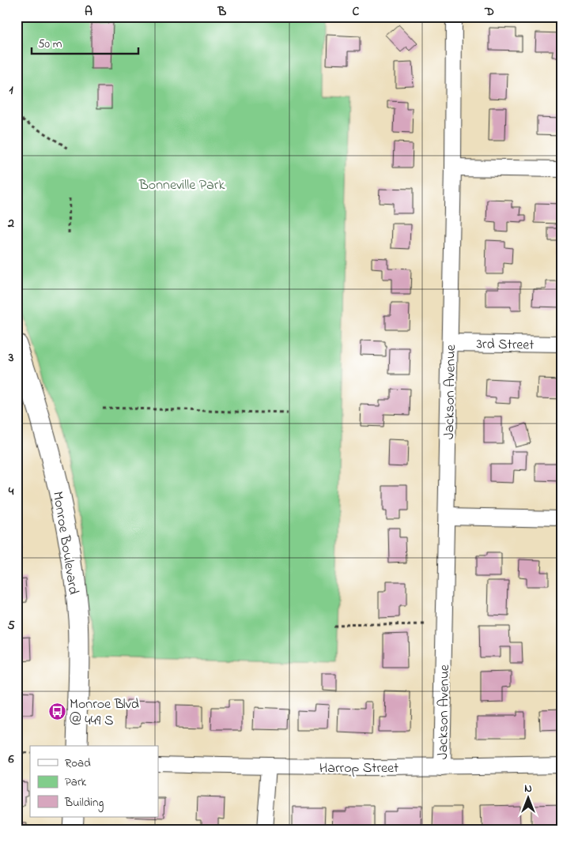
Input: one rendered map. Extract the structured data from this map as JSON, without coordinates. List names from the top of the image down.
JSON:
{
  "streets": {
    "main road": ["Monroe Boulevard"],
    "street": ["3rd Street", "Jackson Avenue", "Harrop Street"]
  },
  "crossings": [
    ["3rd Street", "Jackson Avenue"],
    ["Jackson Avenue", "Harrop Street"]
  ],
  "parks": ["Bonneville Park"],
  "places": {
    "bus stop": ["Monroe Blvd @ 449 S"]
  },
  "legend": ["Road", "Park", "Building"],
  "scale_bar": "50 m",
  "north": "top",
  "grid": {
    "columns": [
      "A",
      "B",
      "C",
      "D"
    ],
    "rows": [
      "1",
      "2",
      "3",
      "4",
      "5",
      "6"
    ]
  }
}
